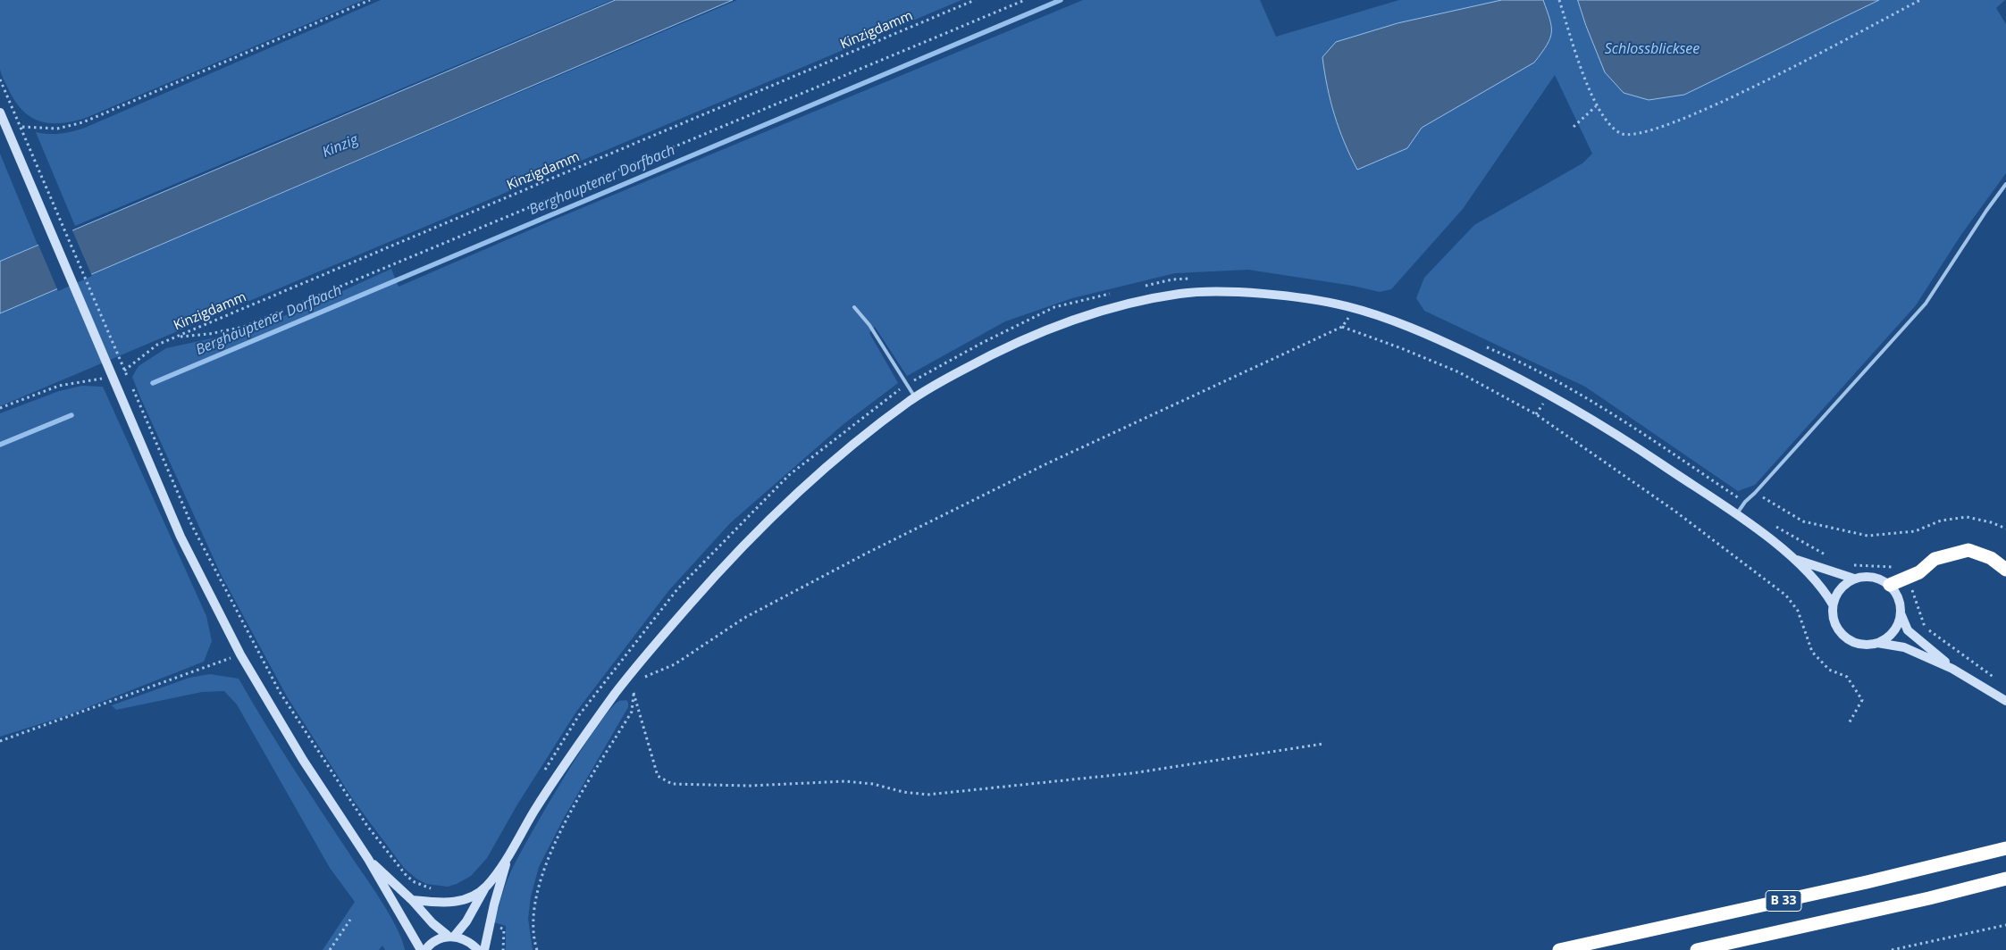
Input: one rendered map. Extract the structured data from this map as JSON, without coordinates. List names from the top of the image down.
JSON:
{
  "streets": {
    "highway": ["B 33"],
    "path": ["Kinzigdamm"]
  },
  "water": ["Schlossblicksee", "Kinzig", "Berghauptener Dorfbach"]
}
